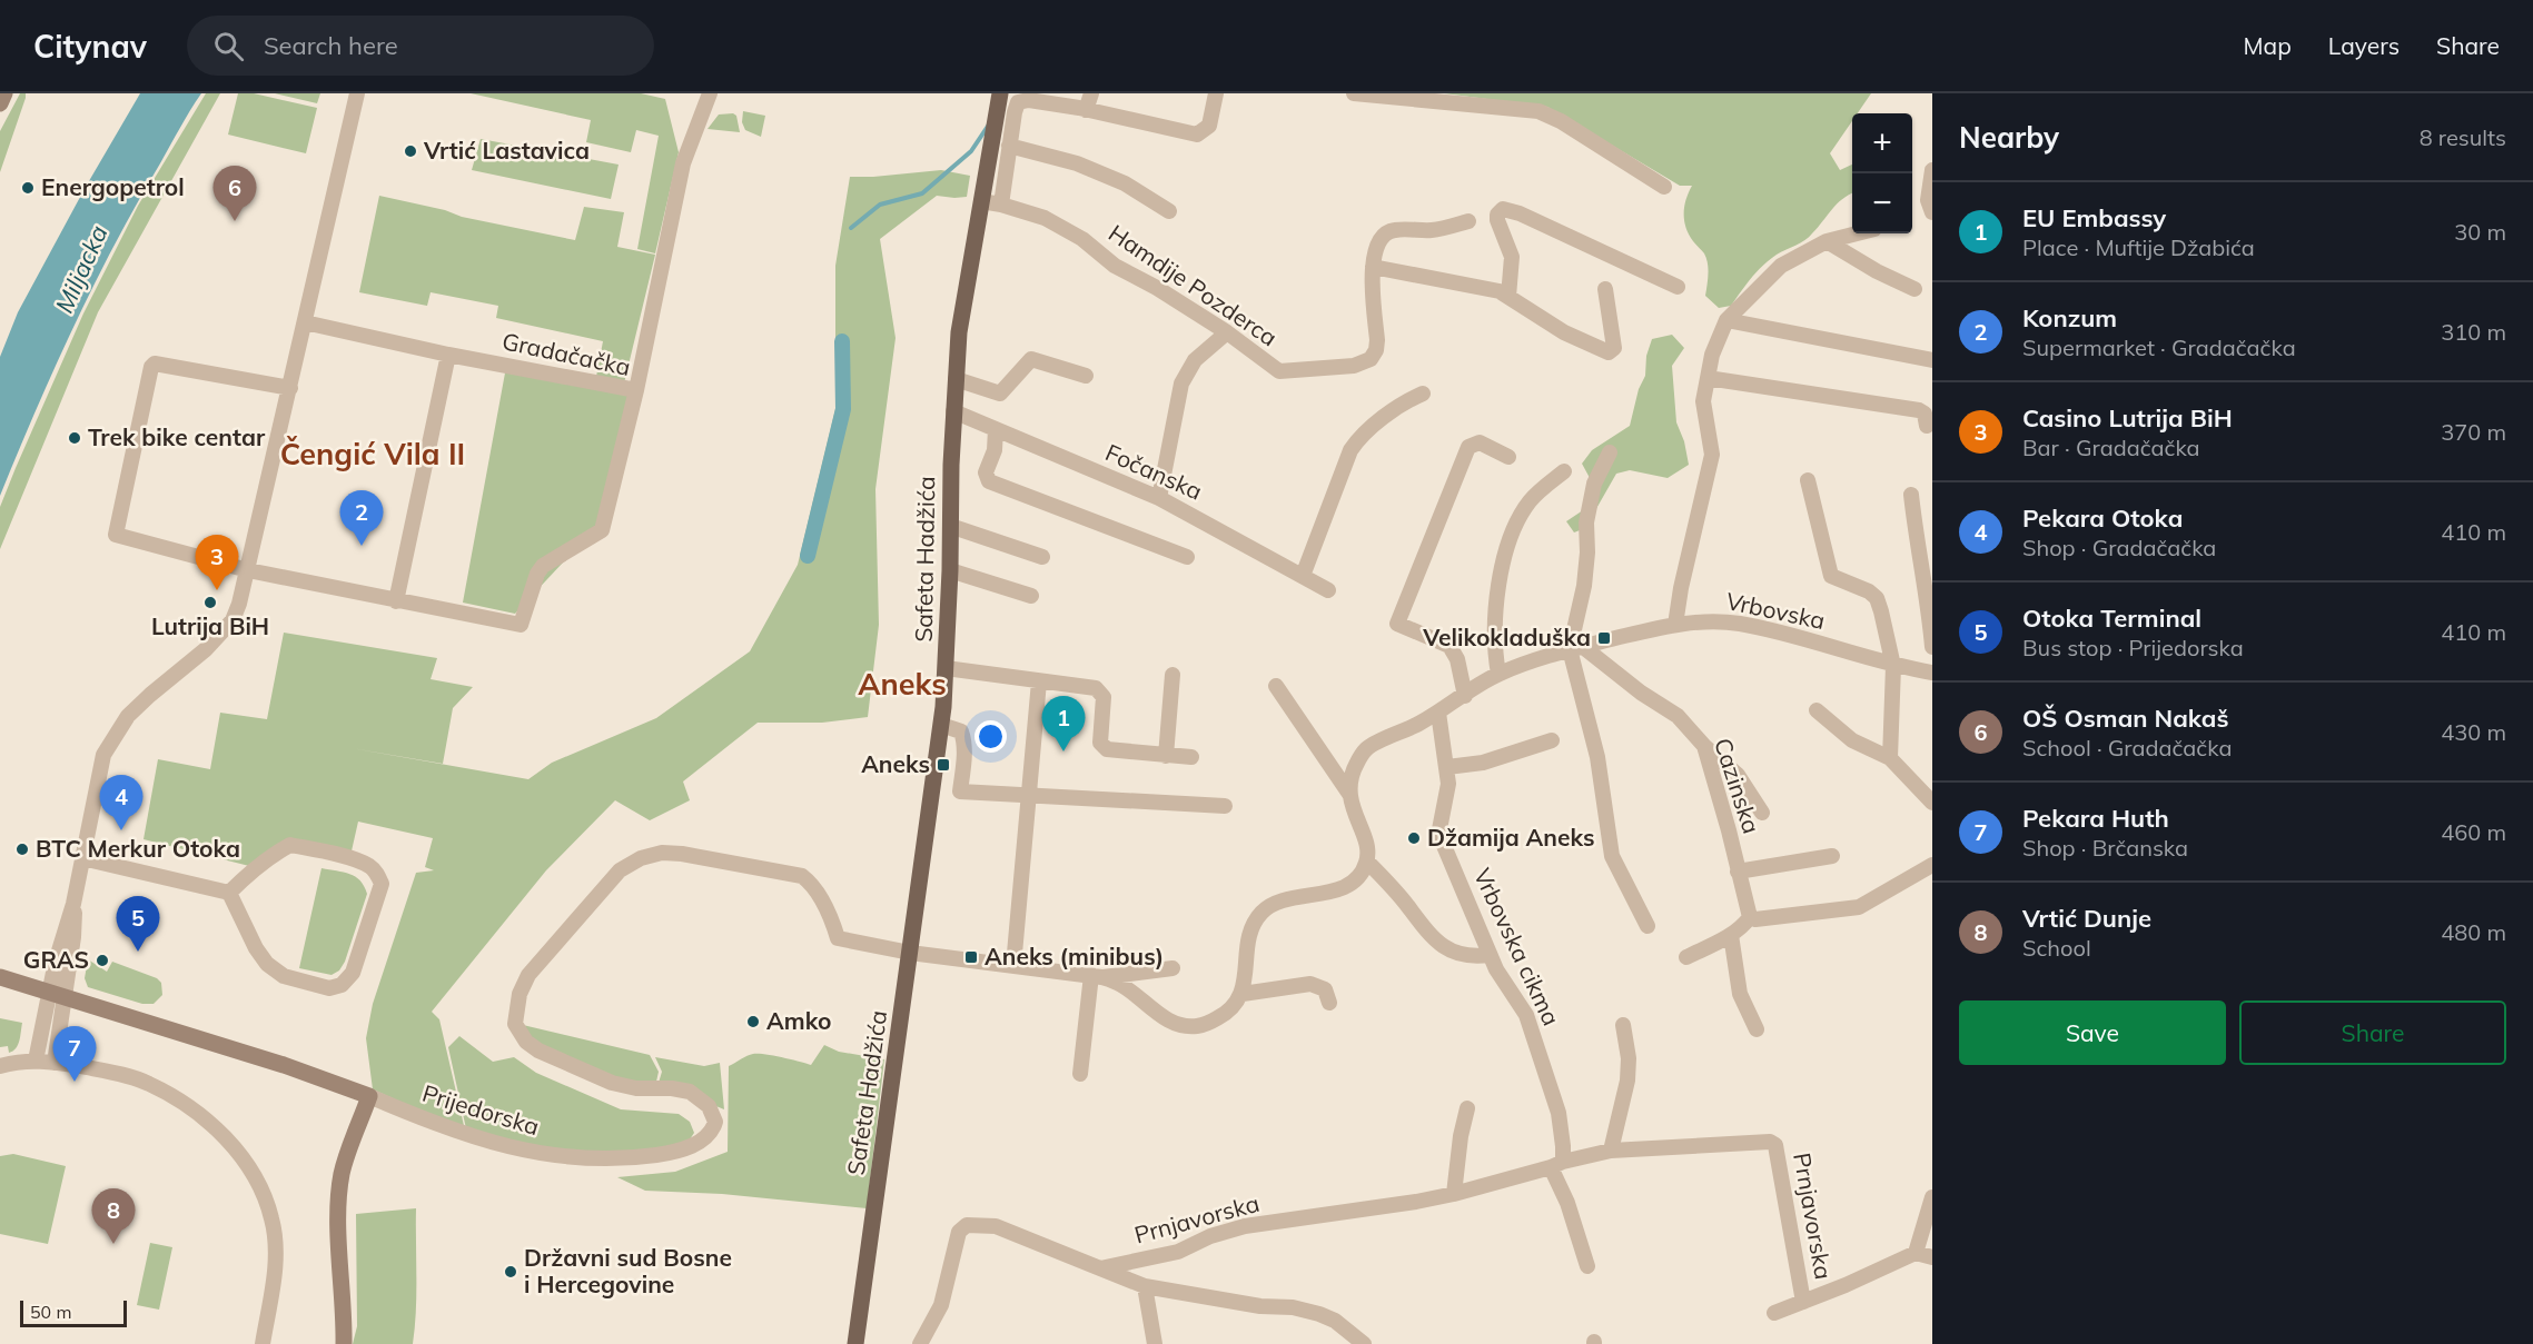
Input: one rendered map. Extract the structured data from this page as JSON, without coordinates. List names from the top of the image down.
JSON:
{
  "streets": {
    "main road": ["Safeta Hadžića", "Prijedorska"],
    "street": [
      "Hamdije Pozderca",
      "Gradačačka",
      "Fočanska",
      "Vrbovska",
      "Cazinska",
      "Vrbovska cikma",
      "Prnjavorska"
    ]
  },
  "crossings": [
    ["Hamdije Pozderca", "Safeta Hadžića"],
    ["Fočanska", "Safeta Hadžića"],
    ["Safeta Hadžića", "Prijedorska"],
    ["Vrbovska", "Cazinska"],
    ["Vrbovska", "Vrbovska cikma"],
    ["Vrbovska cikma", "Prnjavorska"]
  ],
  "districts": ["Čengić Vila II", "Aneks"],
  "water": ["Miljacka"],
  "places": {
    "other": [
      "Vrtić Lastavica",
      "Energopetrol",
      "Trek bike centar",
      "Lutrija BiH",
      "Džamija Aneks",
      "BTC Merkur Otoka",
      "GRAS",
      "Amko",
      "Državni sud Bosne i Hercegovine"
    ],
    "transit": ["Velikokladuška", "Aneks", "Aneks (minibus)"]
  },
  "scale_bar": "50 m",
  "page": {
    "header": "Citynav",
    "search": "Search here",
    "nav": ["Map", "Layers", "Share"],
    "heading": ["Nearby", "8 results"],
    "map_buttons": ["+", "−"],
    "pins": [
      "6",
      "2",
      "3",
      "1",
      "4",
      "5",
      "7",
      "8"
    ],
    "list": [
      {
        "mark": "1",
        "name": "EU Embassy",
        "note": "Place · Muftije Džabića",
        "value": "30 m"
      },
      {
        "mark": "2",
        "name": "Konzum",
        "note": "Supermarket · Gradačačka",
        "value": "310 m"
      },
      {
        "mark": "3",
        "name": "Casino Lutrija BiH",
        "note": "Bar · Gradačačka",
        "value": "370 m"
      },
      {
        "mark": "4",
        "name": "Pekara Otoka",
        "note": "Shop · Gradačačka",
        "value": "410 m"
      },
      {
        "mark": "5",
        "name": "Otoka Terminal",
        "note": "Bus stop · Prijedorska",
        "value": "410 m"
      },
      {
        "mark": "6",
        "name": "OŠ Osman Nakaš",
        "note": "School · Gradačačka",
        "value": "430 m"
      },
      {
        "mark": "7",
        "name": "Pekara Huth",
        "note": "Shop · Brčanska",
        "value": "460 m"
      },
      {
        "mark": "8",
        "name": "Vrtić Dunje",
        "note": "School",
        "value": "480 m"
      }
    ],
    "buttons": ["Save", "Share"],
    "scale": "50 m"
  }
}
